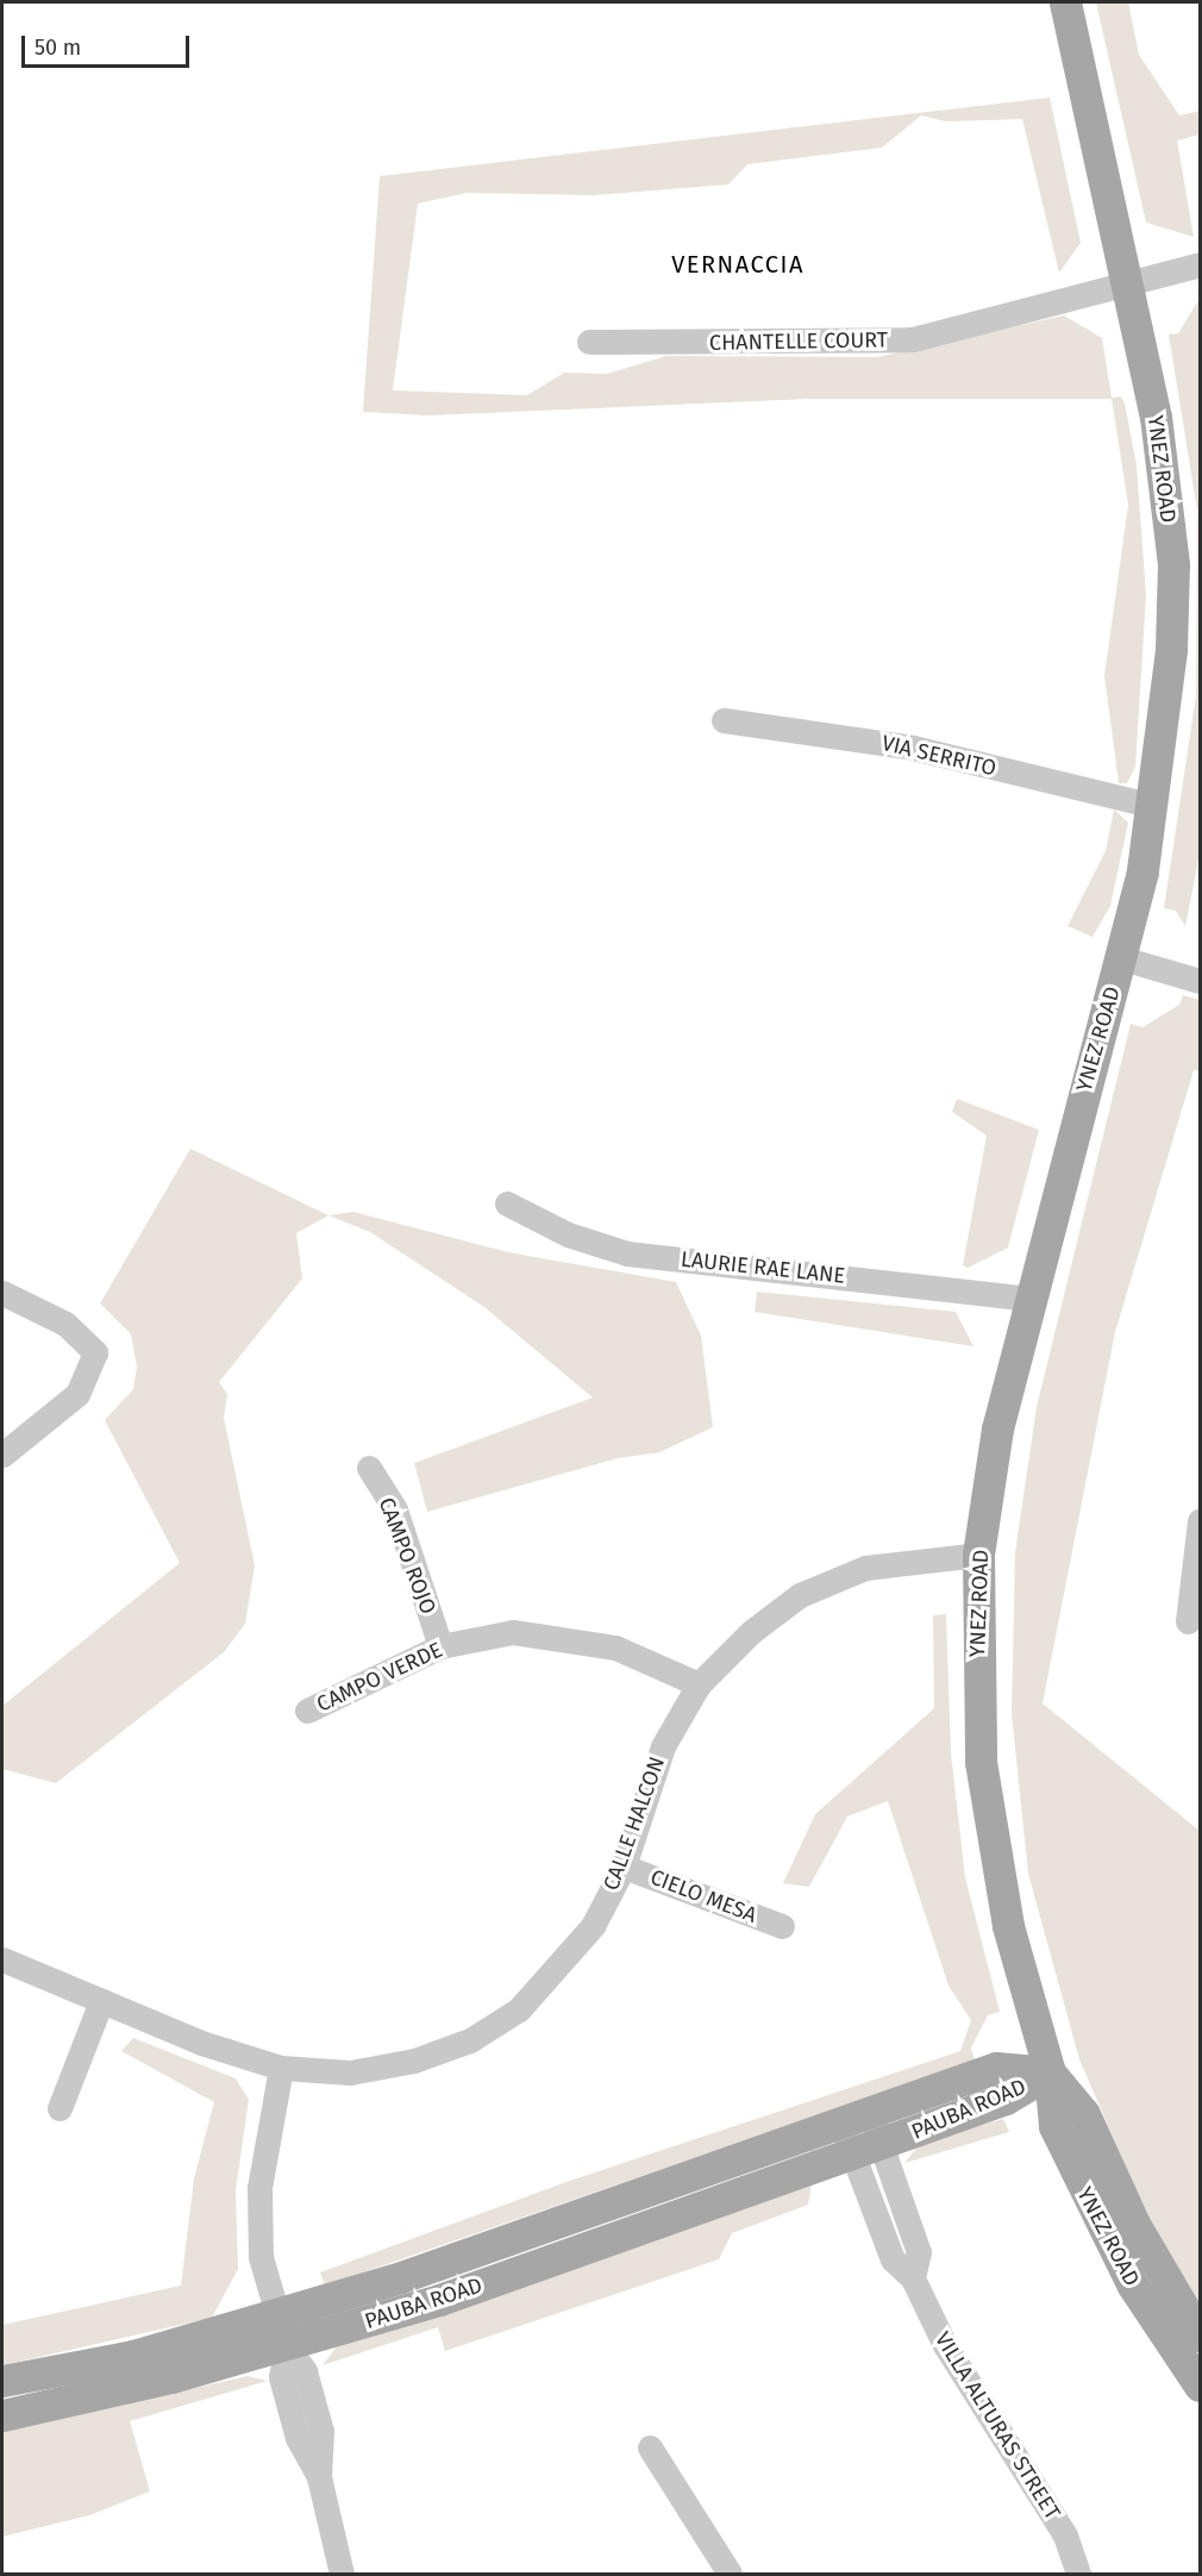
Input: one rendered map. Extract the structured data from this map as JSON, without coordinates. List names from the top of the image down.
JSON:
{
  "streets": {
    "main road": ["YNEZ ROAD", "PAUBA ROAD"],
    "street": [
      "CHANTELLE COURT",
      "VIA SERRITO",
      "LAURIE RAE LANE",
      "CAMPO ROJO",
      "CAMPO VERDE",
      "CALLE HALCON",
      "CIELO MESA",
      "VILLA ALTURAS STREET"
    ]
  },
  "crossings": [
    ["CHANTELLE COURT", "YNEZ ROAD"],
    ["YNEZ ROAD", "VIA SERRITO"],
    ["YNEZ ROAD", "LAURIE RAE LANE"],
    ["YNEZ ROAD", "CALLE HALCON"],
    ["YNEZ ROAD", "PAUBA ROAD"],
    ["CAMPO ROJO", "CAMPO VERDE"],
    ["CAMPO VERDE", "CALLE HALCON"],
    ["CALLE HALCON", "CIELO MESA"],
    ["PAUBA ROAD", "VILLA ALTURAS STREET"]
  ],
  "districts": ["VERNACCIA"],
  "scale_bar": "50 m"
}
